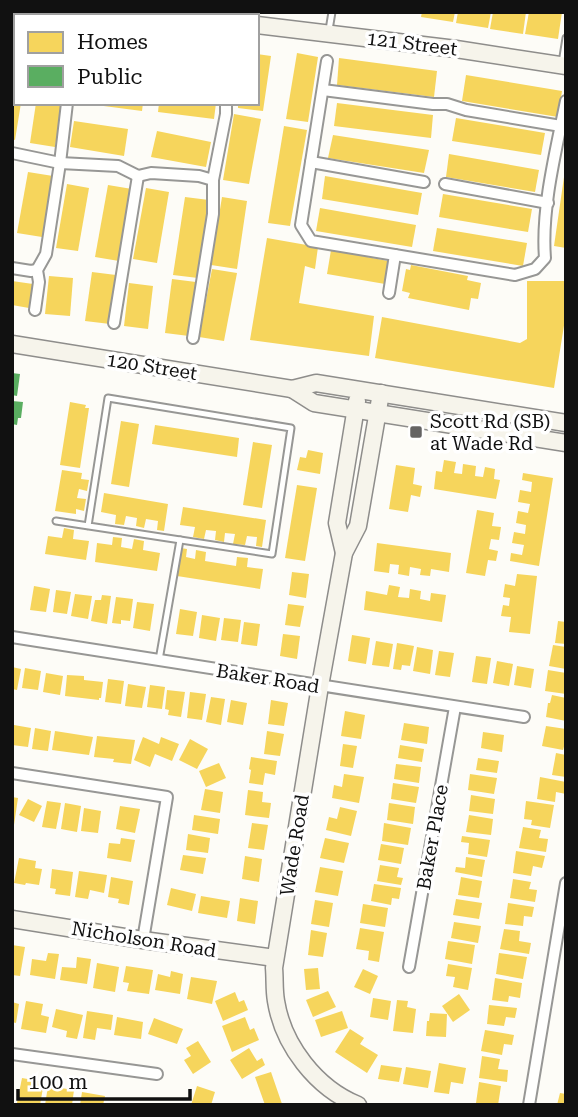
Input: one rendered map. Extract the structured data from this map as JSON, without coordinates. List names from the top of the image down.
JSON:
{
  "streets": {
    "street": [
      "121 Street",
      "120 Street",
      "Baker Road",
      "Baker Place",
      "Wade Road",
      "Nicholson Road"
    ]
  },
  "crossings": [
    ["120 Street", "Wade Road"],
    ["Baker Road", "Baker Place"],
    ["Baker Road", "Wade Road"],
    ["Wade Road", "Nicholson Road"]
  ],
  "places": {
    "transit": ["Scott Rd (SB) at Wade Rd"]
  },
  "legend": ["Homes", "Public"],
  "scale_bar": "100 m"
}
